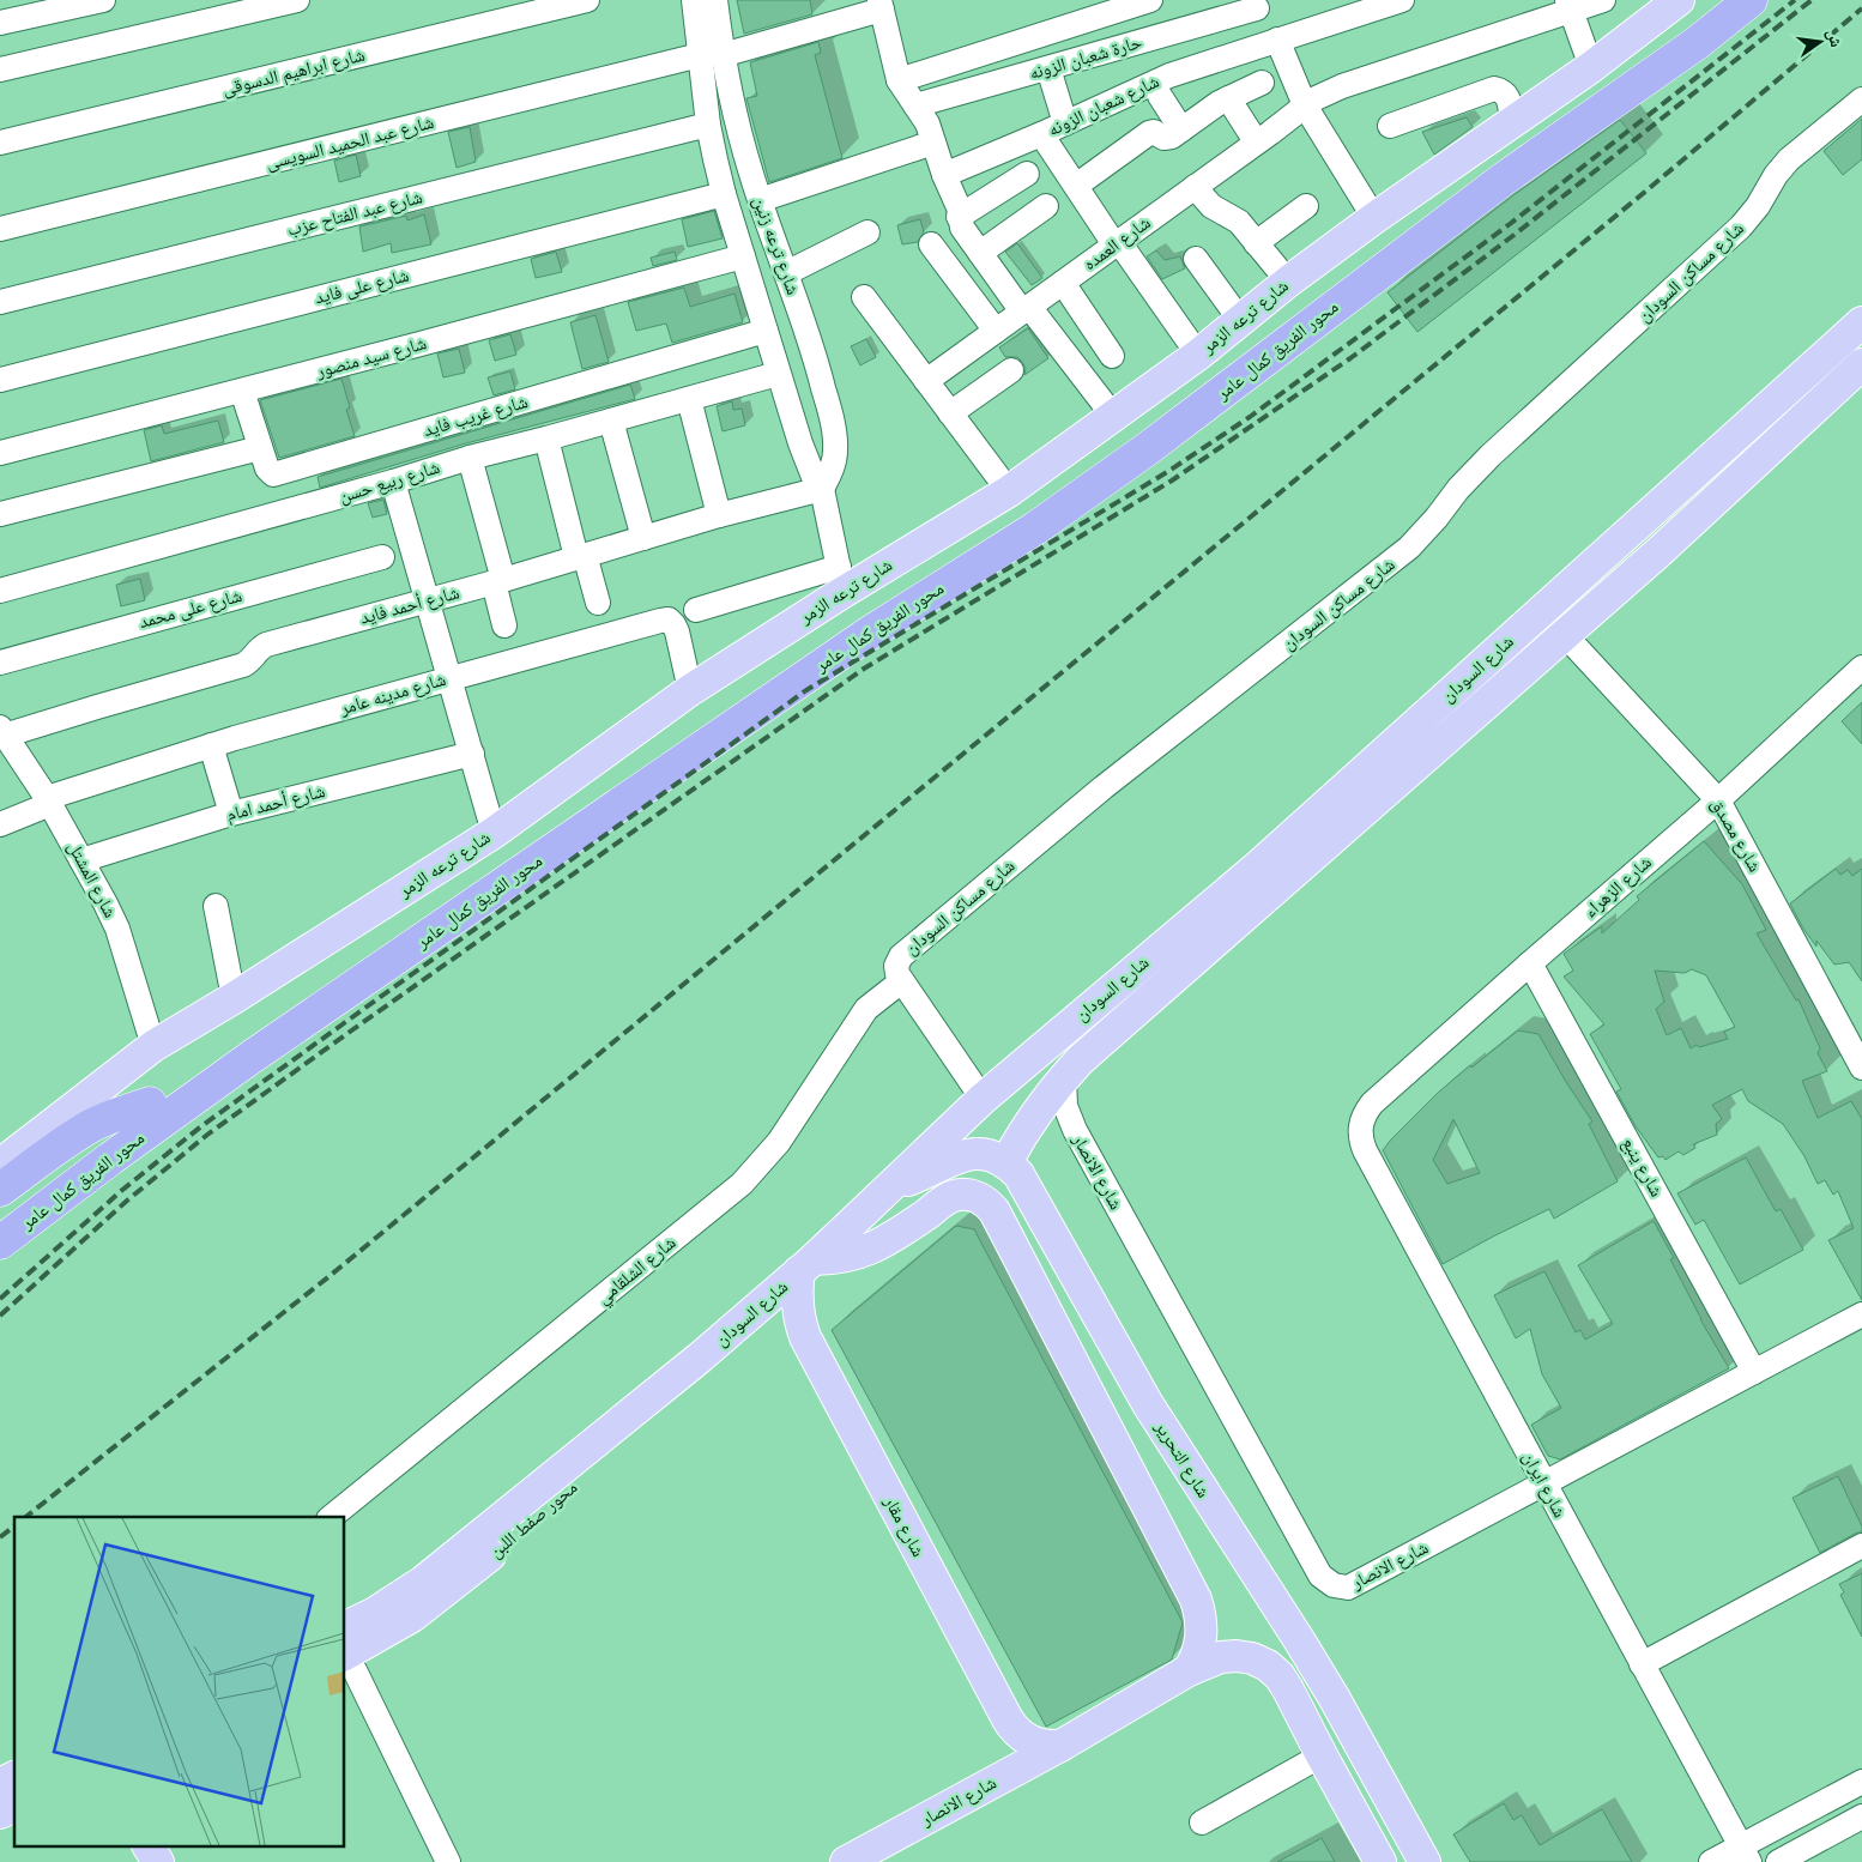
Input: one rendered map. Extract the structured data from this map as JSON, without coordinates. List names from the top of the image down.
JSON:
{
  "streets": {
    "highway": ["محور الفريق كمال عامر"],
    "main road": [
      "شارع ترعه الزمر",
      "شارع السودان",
      "شارع الانصار",
      "شارع التحرير",
      "محور صفط اللبن",
      "شارع مقار"
    ],
    "street": [
      "حارة شعبان الزونه",
      "شارع ابراهيم الدسوقى",
      "شارع شعبان الزونه",
      "شارع عبد الحميد السويسى",
      "شارع عبد الفتاح عزب",
      "شارع العمده",
      "شارع ترعه زنين",
      "شارع مساكن السودان",
      "شارع على فايد",
      "شارع سيد منصور",
      "شارع غريب فايد",
      "شارع ربيع حسن",
      "شارع أحمد فايد",
      "شارع على محمد",
      "شارع مدينه عامر",
      "شارع أحمد امام",
      "شارع مصدق",
      "شارع المشتل",
      "شارع الزهراء",
      "شارع ينبع",
      "شارع الشلقامي",
      "شارع ايران"
    ]
  },
  "crossings": [
    ["شارع عبد الحميد السويسى", "شارع ترعه زنين"],
    ["شارع عبد الفتاح عزب", "شارع ترعه زنين"],
    ["شارع ترعه زنين", "شارع على فايد"],
    ["شارع ترعه زنين", "شارع ترعه الزمر"],
    ["شارع ترعه زنين", "شارع سيد منصور"],
    ["شارع ترعه زنين", "شارع غريب فايد"],
    ["شارع ترعه زنين", "شارع ربيع حسن"],
    ["شارع ترعه زنين", "شارع أحمد فايد"],
    ["شارع مساكن السودان", "شارع السودان"],
    ["شارع مساكن السودان", "شارع الشلقامي"],
    ["شارع ترعه الزمر", "شارع مدينه عامر"],
    ["شارع ترعه الزمر", "شارع المشتل"],
    ["شارع سيد منصور", "شارع غريب فايد"],
    ["شارع أحمد فايد", "شارع المشتل"],
    ["شارع السودان", "شارع مصدق"],
    ["شارع السودان", "شارع الانصار"],
    ["شارع السودان", "شارع التحرير"],
    ["شارع السودان", "محور صفط اللبن"],
    ["شارع السودان", "شارع مقار"],
    ["شارع مدينه عامر", "شارع المشتل"],
    ["شارع أحمد امام", "شارع المشتل"],
    ["شارع مصدق", "شارع الزهراء"],
    ["شارع الزهراء", "شارع ينبع"],
    ["شارع الزهراء", "شارع ايران"],
    ["شارع ينبع", "شارع الانصار"],
    ["شارع الانصار", "شارع ايران"],
    ["شارع الانصار", "شارع مقار"]
  ],
  "north": "right"
}
